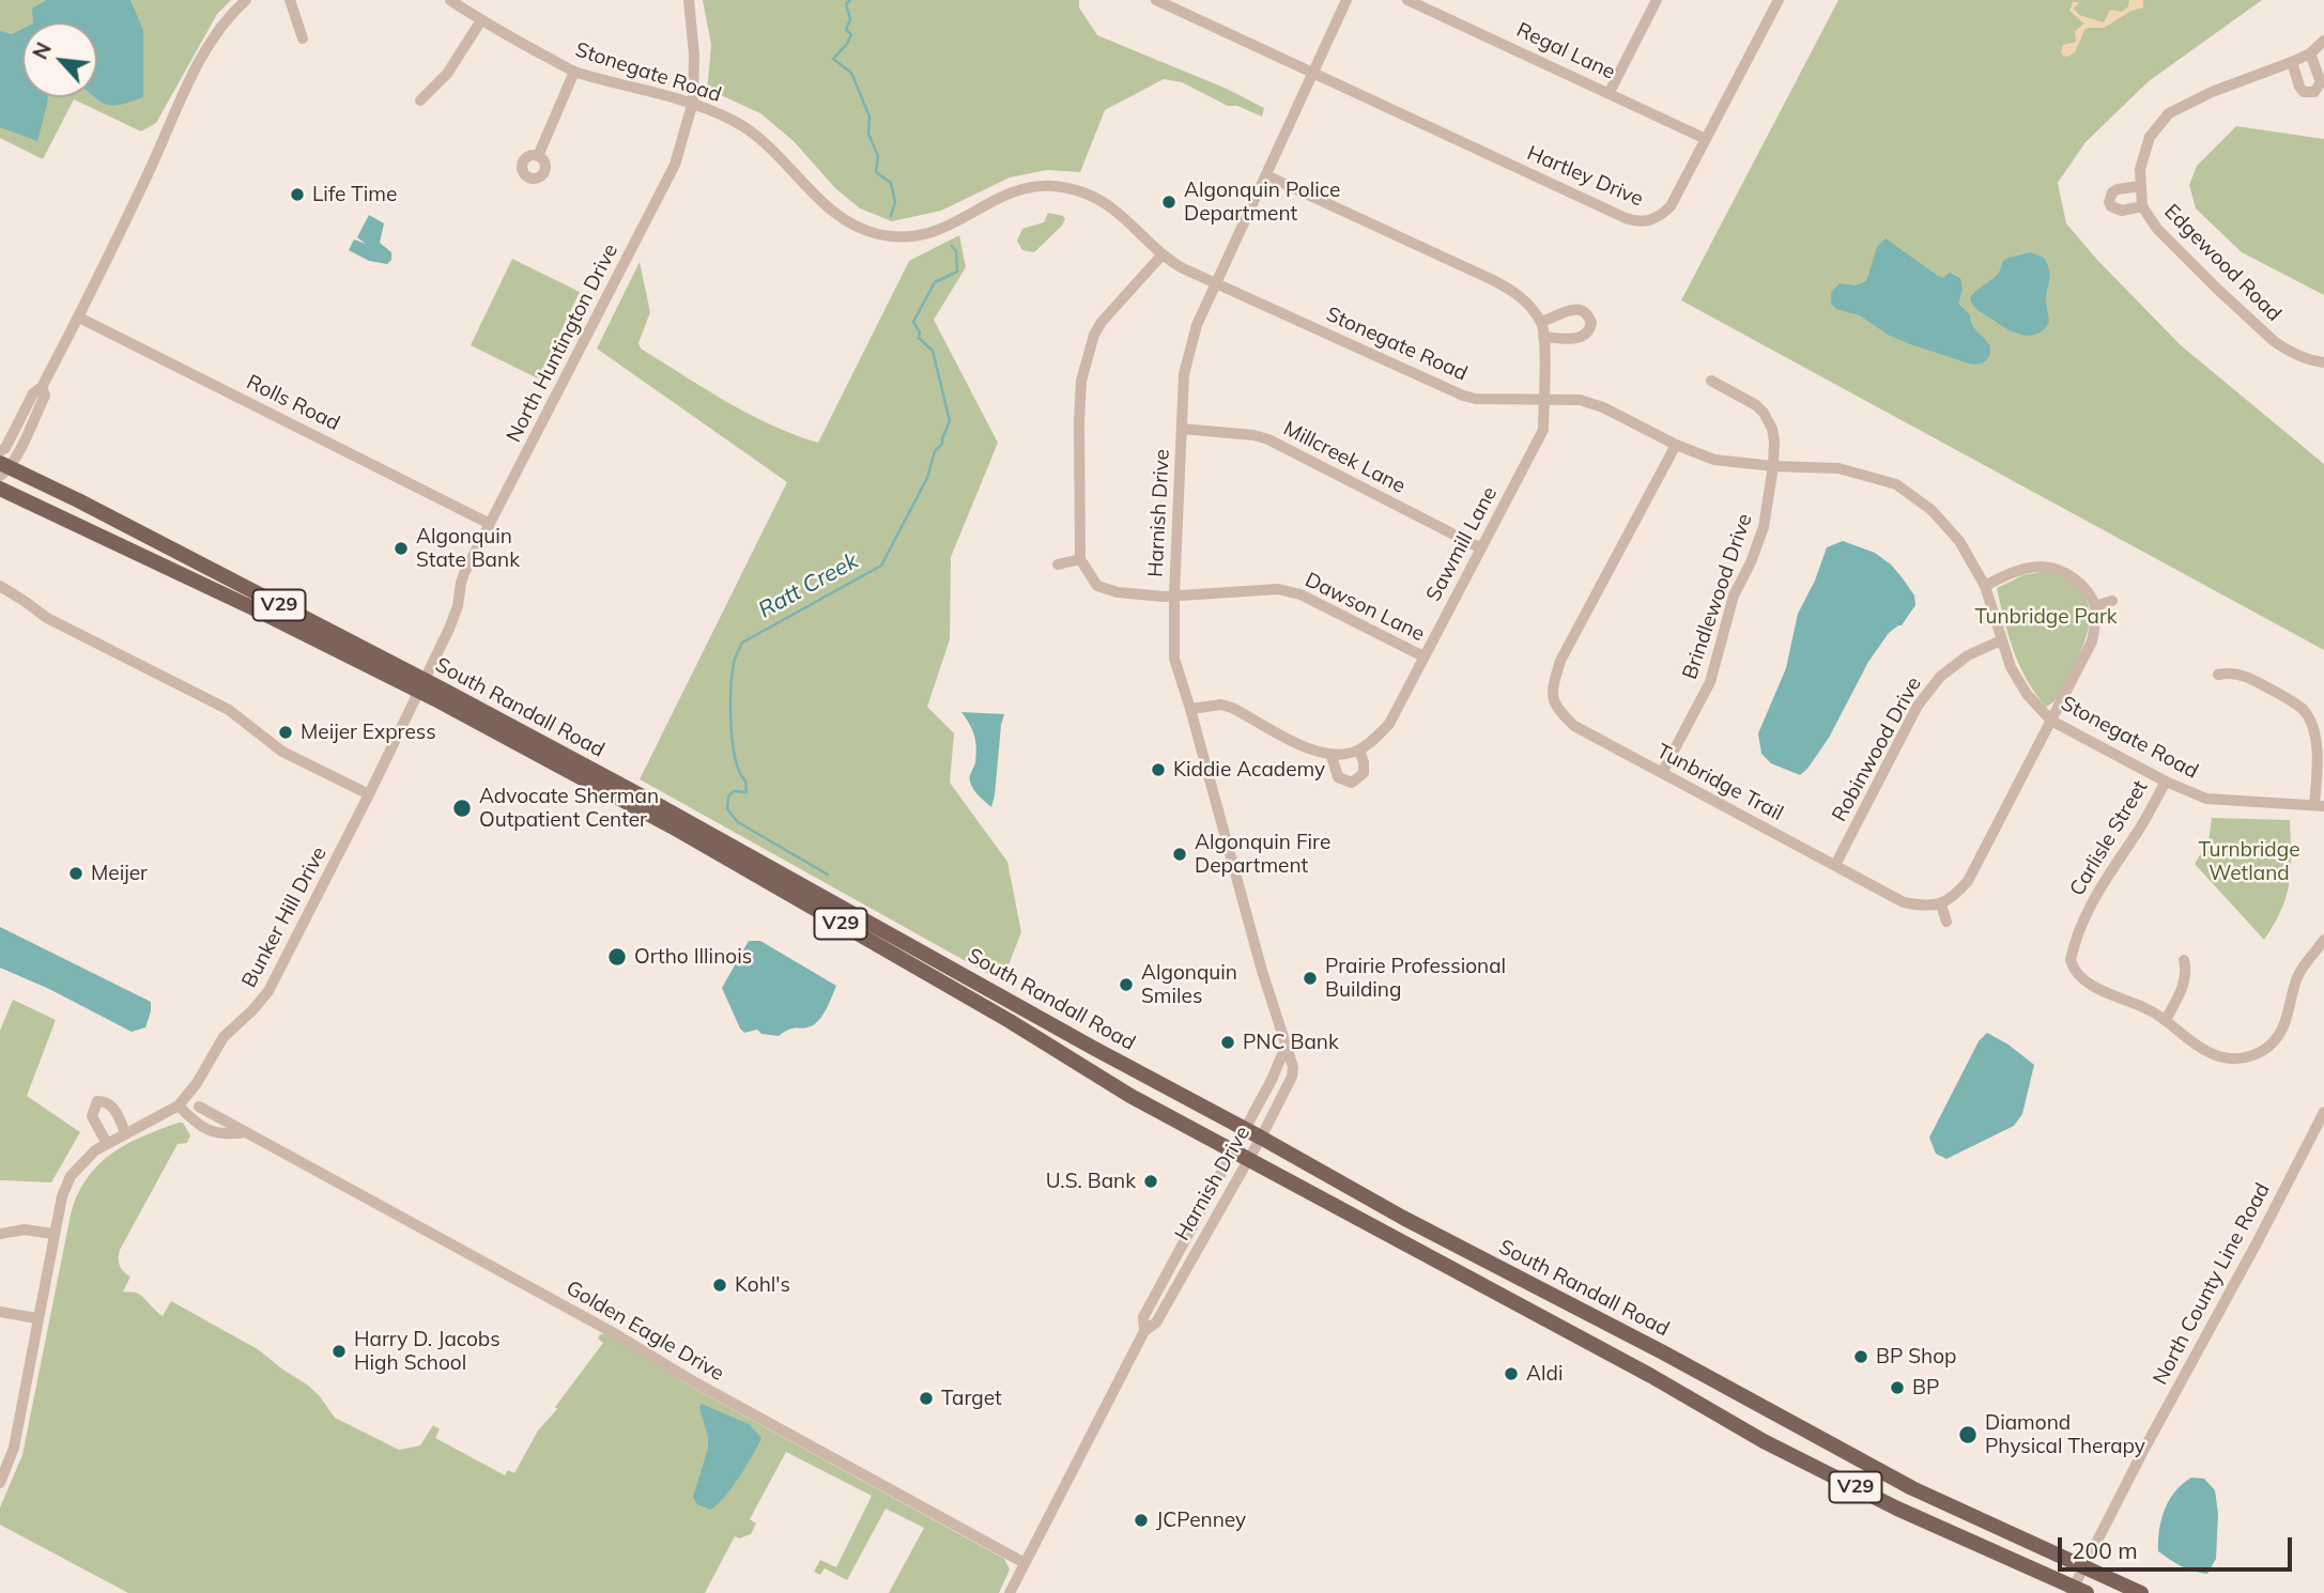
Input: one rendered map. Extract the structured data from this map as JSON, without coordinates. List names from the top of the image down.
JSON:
{
  "streets": {
    "main road": ["V29", "South Randall Road"],
    "street": [
      "Regal Lane",
      "Stonegate Road",
      "Hartley Drive",
      "Edgewood Road",
      "North Huntington Drive",
      "Rolls Road",
      "Millcreek Lane",
      "Harnish Drive",
      "Sawmill Lane",
      "Brindlewood Drive",
      "Dawson Lane",
      "Robinwood Drive",
      "Tunbridge Trail",
      "Carlisle Street",
      "Bunker Hill Drive",
      "North County Line Road",
      "Golden Eagle Drive"
    ]
  },
  "crossings": [
    ["Regal Lane", "Hartley Drive"],
    ["Stonegate Road", "North Huntington Drive"],
    ["Stonegate Road", "Harnish Drive"],
    ["Stonegate Road", "Sawmill Lane"],
    ["Stonegate Road", "Brindlewood Drive"],
    ["Stonegate Road", "Robinwood Drive"],
    ["Stonegate Road", "Tunbridge Trail"],
    ["Stonegate Road", "Carlisle Street"],
    ["Hartley Drive", "Harnish Drive"],
    ["North Huntington Drive", "Rolls Road"],
    ["North Huntington Drive", "South Randall Road"],
    ["North Huntington Drive", "Bunker Hill Drive"],
    ["Millcreek Lane", "Harnish Drive"],
    ["Millcreek Lane", "Sawmill Lane"],
    ["Harnish Drive", "Dawson Lane"],
    ["Harnish Drive", "South Randall Road"],
    ["Harnish Drive", "Golden Eagle Drive"],
    ["Sawmill Lane", "Dawson Lane"],
    ["Brindlewood Drive", "Tunbridge Trail"],
    ["South Randall Road", "Bunker Hill Drive"],
    ["South Randall Road", "North County Line Road"],
    ["Robinwood Drive", "Tunbridge Trail"],
    ["Bunker Hill Drive", "Golden Eagle Drive"]
  ],
  "water": ["Ratt Creek"],
  "parks": ["Tunbridge Park", "Turnbridge Wetland"],
  "places": [
    "Life Time",
    "Algonquin Police Department",
    "Algonquin State Bank",
    "Meijer Express",
    "Kiddie Academy",
    "Advocate Sherman Outpatient Center",
    "Algonquin Fire Department",
    "Meijer",
    "Ortho Illinois",
    "Prairie Professional Building",
    "Algonquin Smiles",
    "PNC Bank",
    "U.S. Bank",
    "Kohl's",
    "Harry D. Jacobs High School",
    "BP Shop",
    "Aldi",
    "BP",
    "Target",
    "Diamond Physical Therapy",
    "JCPenney"
  ],
  "scale_bar": "200 m",
  "north": "top left"
}
